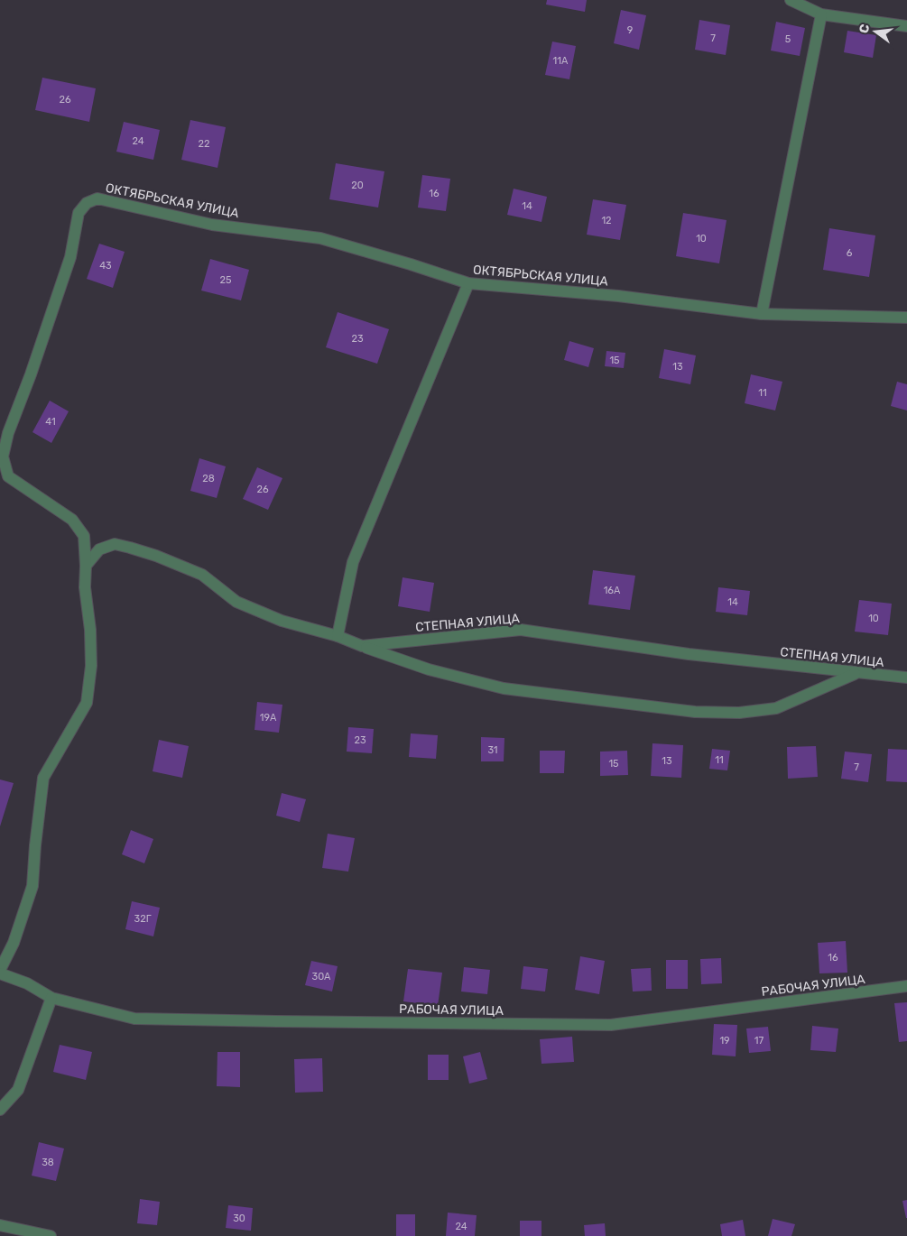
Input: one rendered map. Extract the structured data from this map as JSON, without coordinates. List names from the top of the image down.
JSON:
{
  "streets": {
    "street": ["ОКТЯБРЬСКАЯ УЛИЦА", "СТЕПНАЯ УЛИЦА", "РАБОЧАЯ УЛИЦА"]
  },
  "crossings": [
    ["ОКТЯБРЬСКАЯ УЛИЦА", "СТЕПНАЯ УЛИЦА"]
  ],
  "house_numbers": [
    "9",
    "7",
    "5",
    "11А",
    "26",
    "24",
    "22",
    "20",
    "16",
    "14",
    "12",
    "10",
    "6",
    "43",
    "25",
    "23",
    "15",
    "13",
    "11",
    "41",
    "28",
    "26",
    "16А",
    "14",
    "10",
    "19А",
    "23",
    "31",
    "11",
    "13",
    "15",
    "7",
    "32Г",
    "16",
    "30А",
    "19",
    "17",
    "38",
    "30",
    "24"
  ],
  "north": "left"
}
